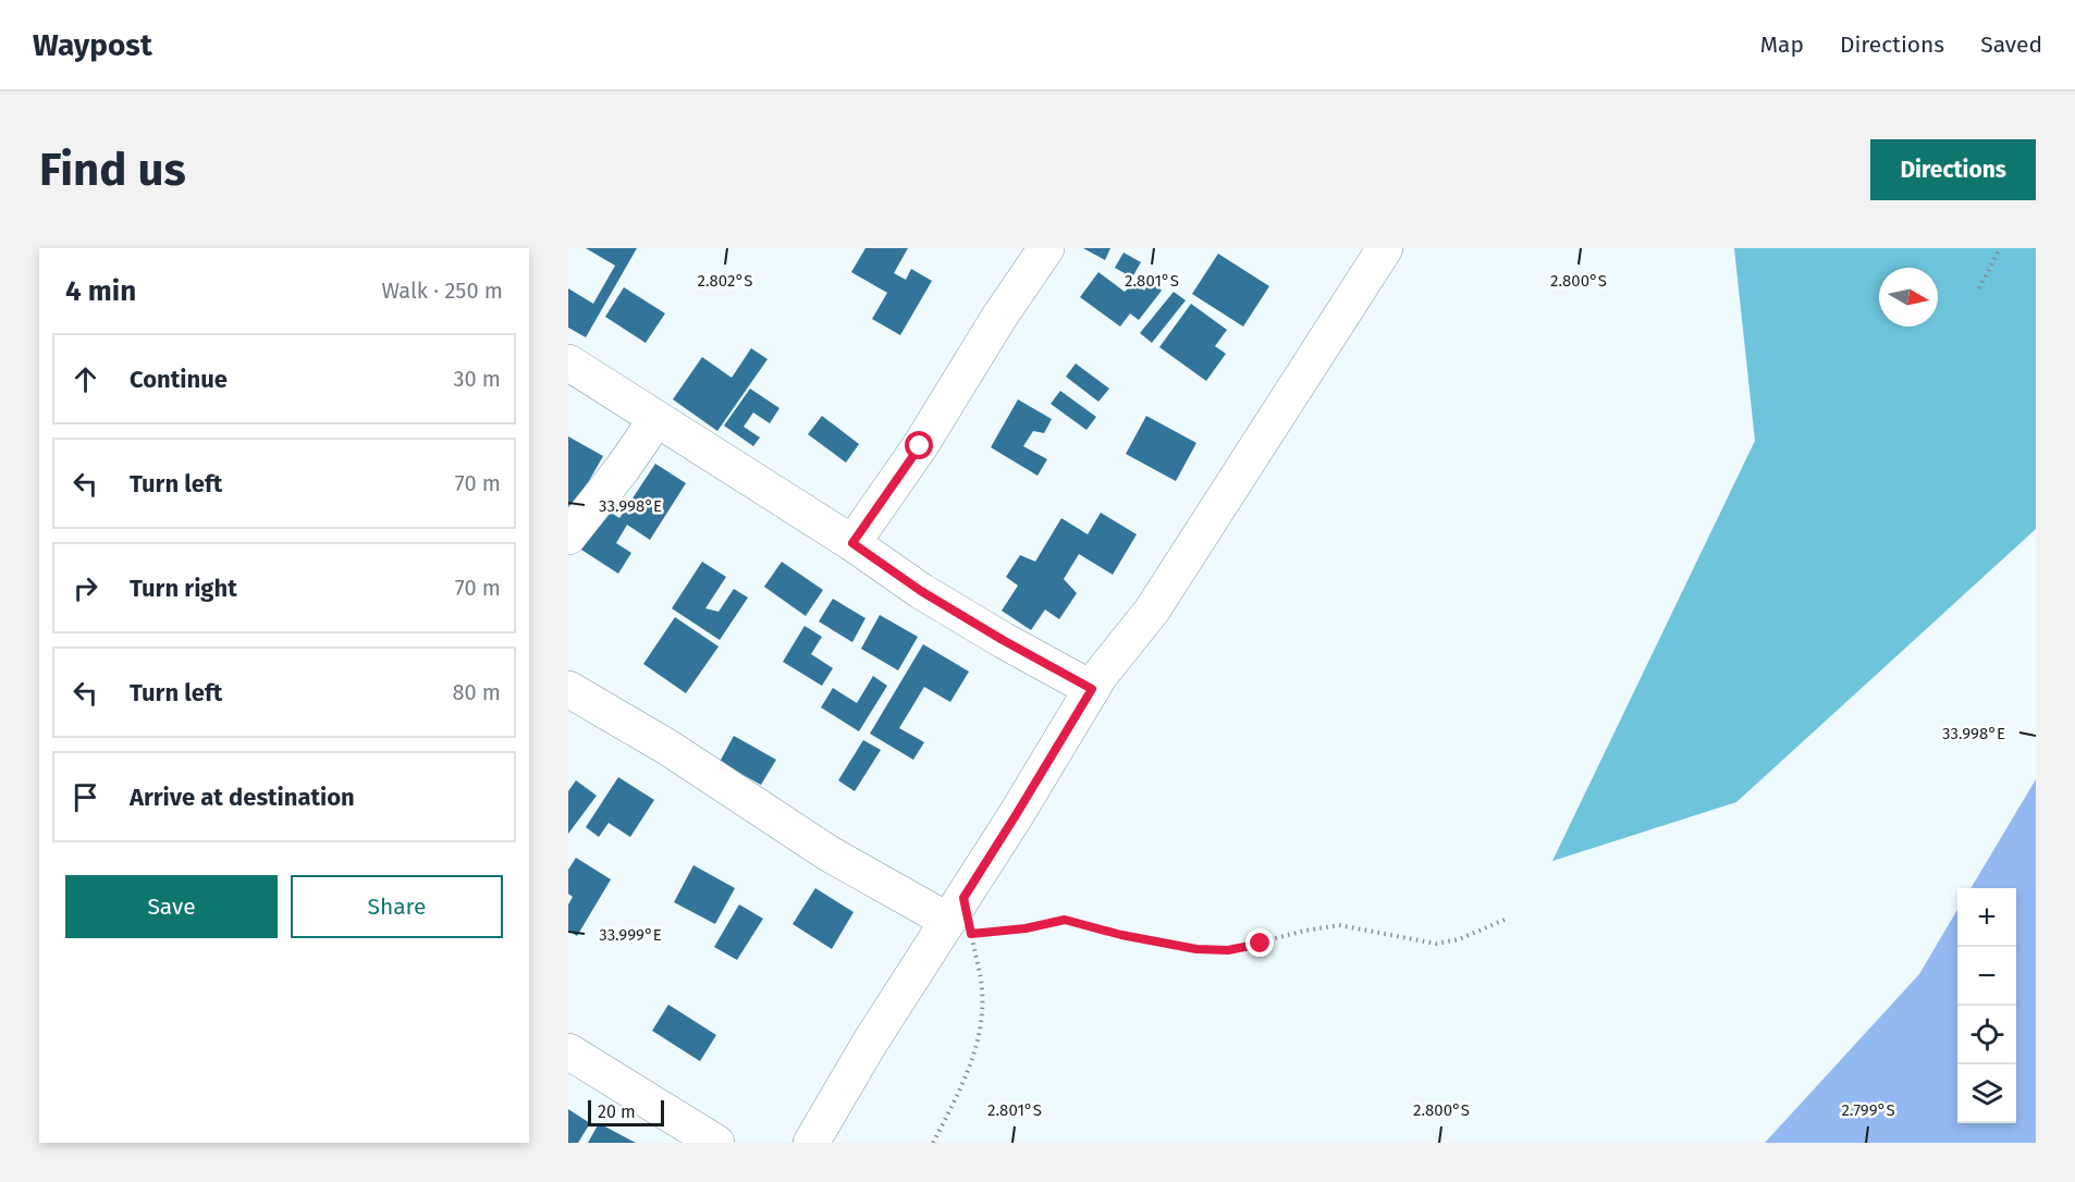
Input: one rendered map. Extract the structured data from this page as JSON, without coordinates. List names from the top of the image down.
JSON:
{
  "scale_bar": "20 m",
  "north": "right",
  "page": {
    "header": "Waypost",
    "nav": ["Map", "Directions", "Saved"],
    "buttons": [
      "Directions",
      ["Save", "Share"]
    ],
    "title": "Find us",
    "heading": ["4 min", "Walk · 250 m"],
    "list": [
      ["Continue", "30 m"],
      ["Turn left", "70 m"],
      ["Turn right", "70 m"],
      ["Turn left", "80 m"],
      "Arrive at destination"
    ],
    "map_buttons": ["+", "−"],
    "scale": "20 m"
  },
  "coordinates": [
    "2.802°S",
    "2.801°S",
    "2.800°S",
    "33.998°E",
    "33.999°E",
    "2.799°S"
  ]
}
